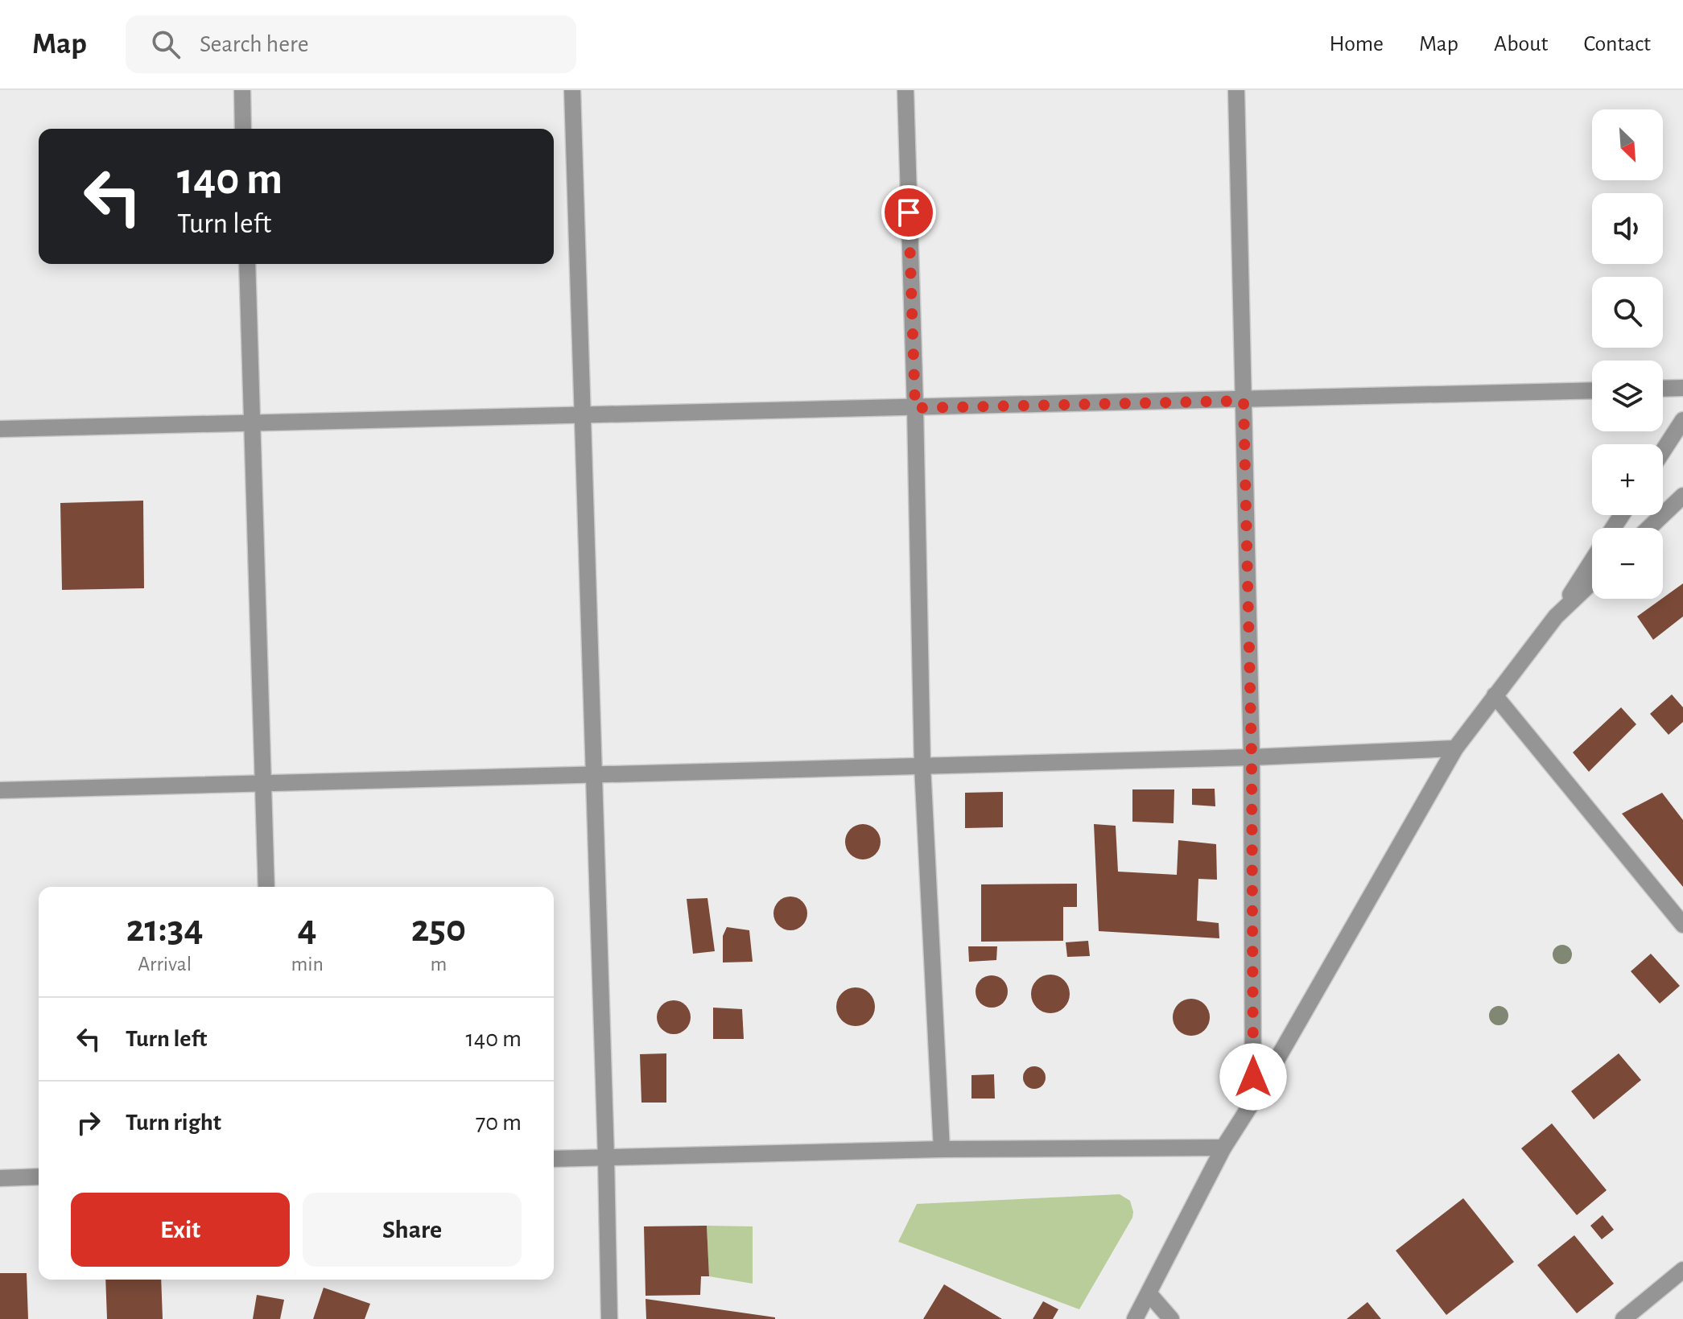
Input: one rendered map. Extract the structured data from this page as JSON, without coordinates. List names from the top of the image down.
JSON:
{
  "north": "bottom right",
  "page": {
    "header": "Map",
    "search": "Search here",
    "nav": [
      "Home",
      "Map",
      "About",
      "Contact"
    ],
    "map_buttons": ["+", "−"],
    "turn": ["140 m", "Turn left"],
    "eta": [
      "21:34",
      "Arrival",
      "4",
      "min",
      "250",
      "m"
    ],
    "list": [
      {
        "name": "Turn left",
        "value": "140 m"
      },
      {
        "name": "Turn right",
        "value": "70 m"
      }
    ],
    "buttons": ["Exit", "Share"]
  }
}
